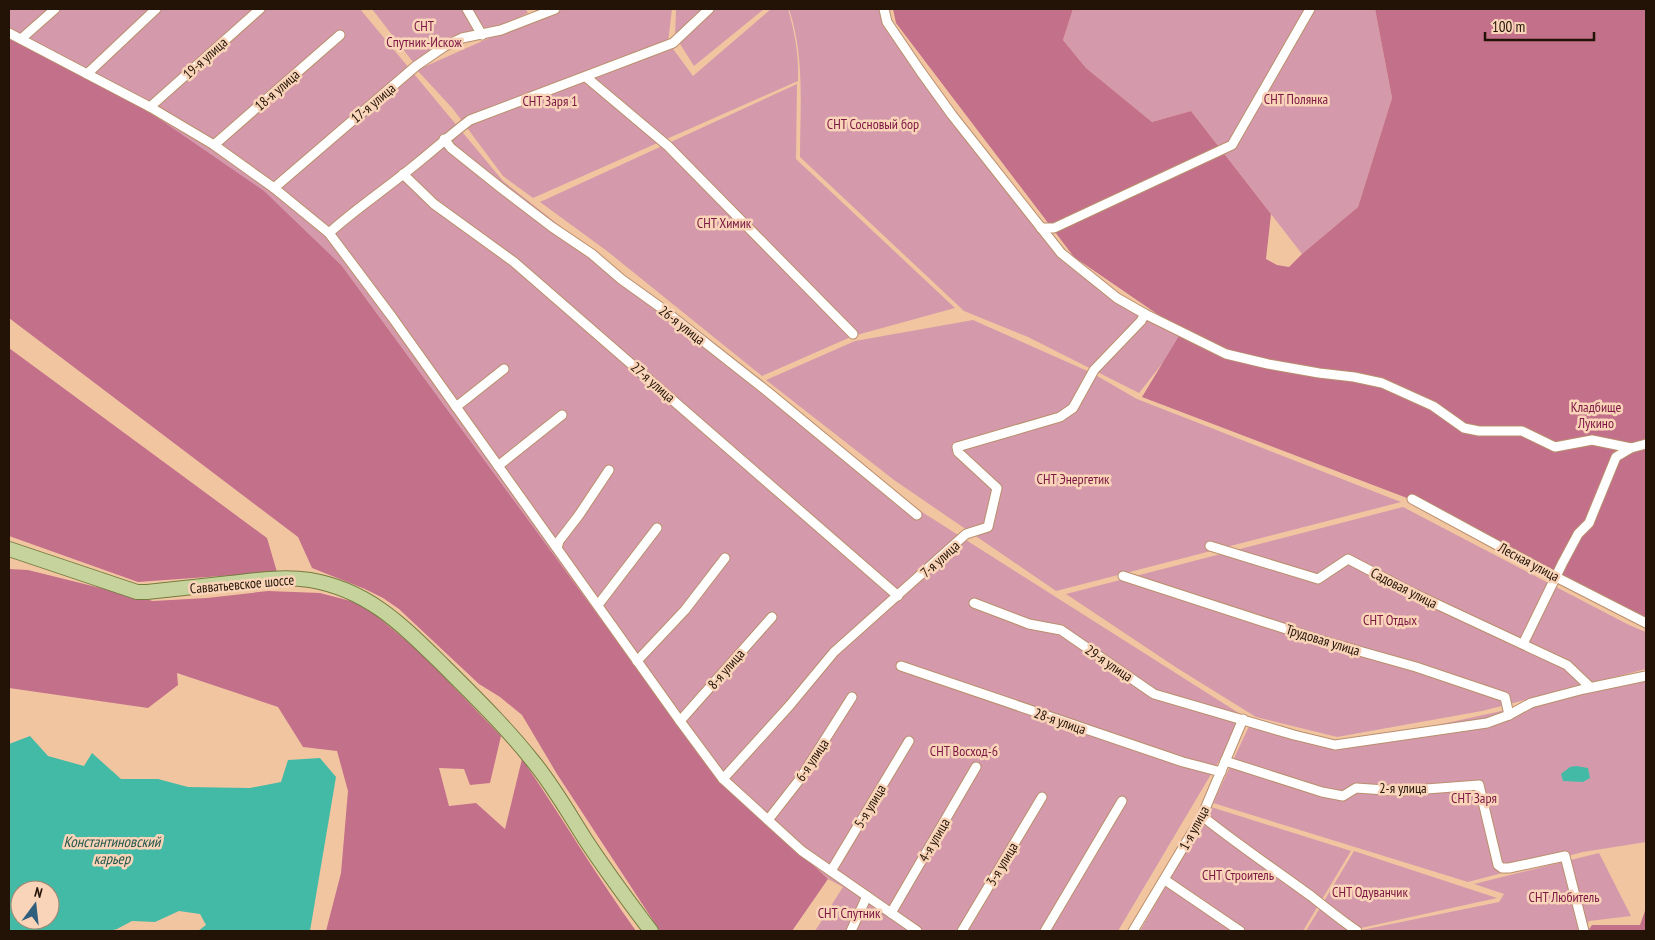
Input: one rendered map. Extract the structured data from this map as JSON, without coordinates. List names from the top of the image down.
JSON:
{
  "streets": {
    "main road": ["Савватьевское шоссе"],
    "street": [
      "19-я улица",
      "18-я улица",
      "17-я улица",
      "26-я улица",
      "27-я улица",
      "7-я улица",
      "Лесная улица",
      "Садовая улица",
      "Трудовая улица",
      "29-я улица",
      "8-я улица",
      "28-я улица",
      "6-я улица",
      "2-я улица",
      "5-я улица",
      "1-я улица",
      "4-я улица",
      "3-я улица"
    ]
  },
  "crossings": [
    ["27-я улица", "7-я улица"],
    ["Садовая улица", "29-я улица"],
    ["Трудовая улица", "29-я улица"],
    ["29-я улица", "1-я улица"],
    ["28-я улица", "1-я улица"],
    ["2-я улица", "1-я улица"]
  ],
  "water": ["Константиновский карьер"],
  "parks": [
    "СНТ Спутник-Искож",
    "СНТ Полянка",
    "СНТ Заря 1",
    "СНТ Сосновый бор",
    "СНТ Химик",
    "Кладбище Лукино",
    "СНТ Энергетик",
    "СНТ Отдых",
    "СНТ Восход-6",
    "СНТ Заря",
    "СНТ Строитель",
    "СНТ Одуванчик",
    "СНТ Любитель",
    "СНТ Спутник"
  ],
  "scale_bar": "100 m",
  "north": "top"
}
